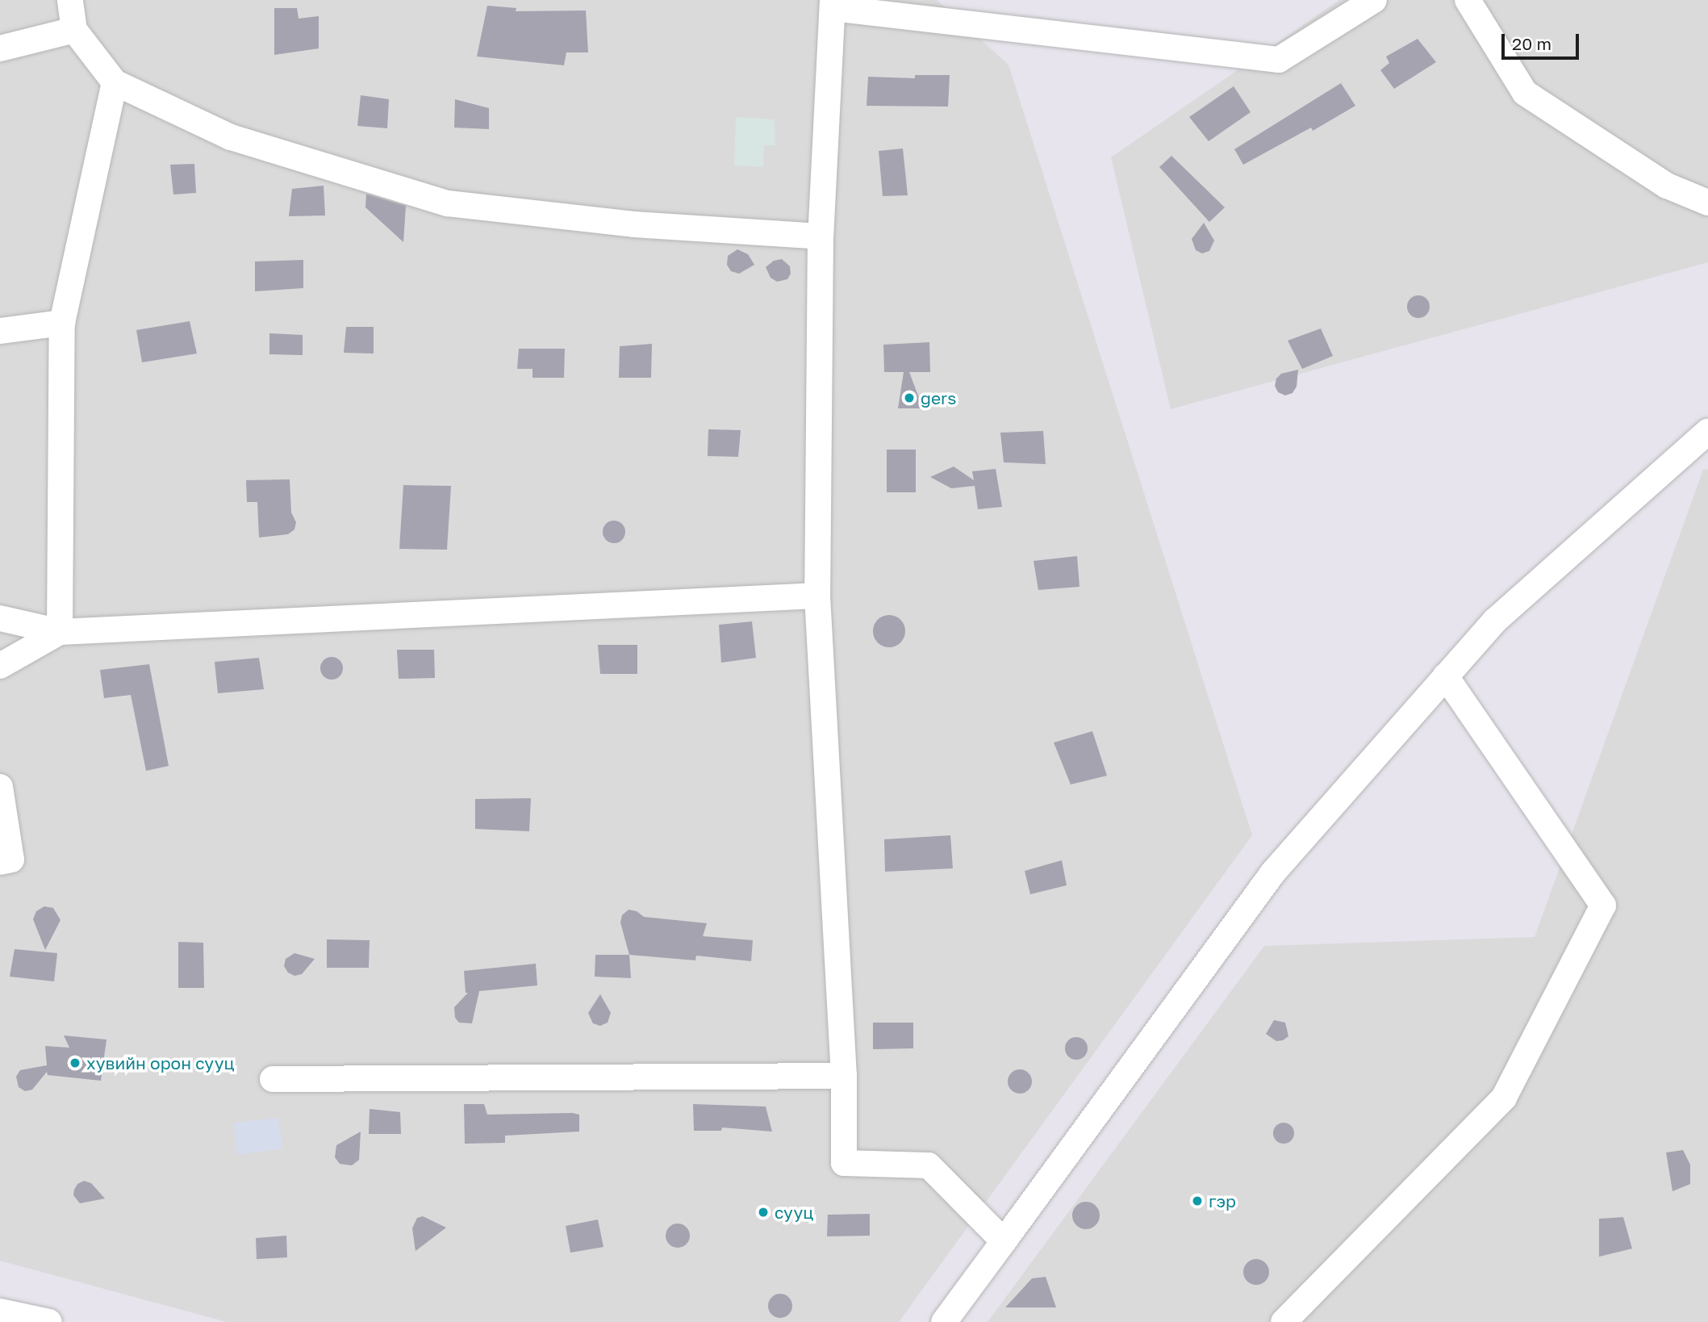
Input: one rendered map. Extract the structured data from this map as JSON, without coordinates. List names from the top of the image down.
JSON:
{
  "places": [
    "gers",
    "хувийн орон сууц",
    "гэр",
    "сууц"
  ],
  "scale_bar": "20 m"
}
